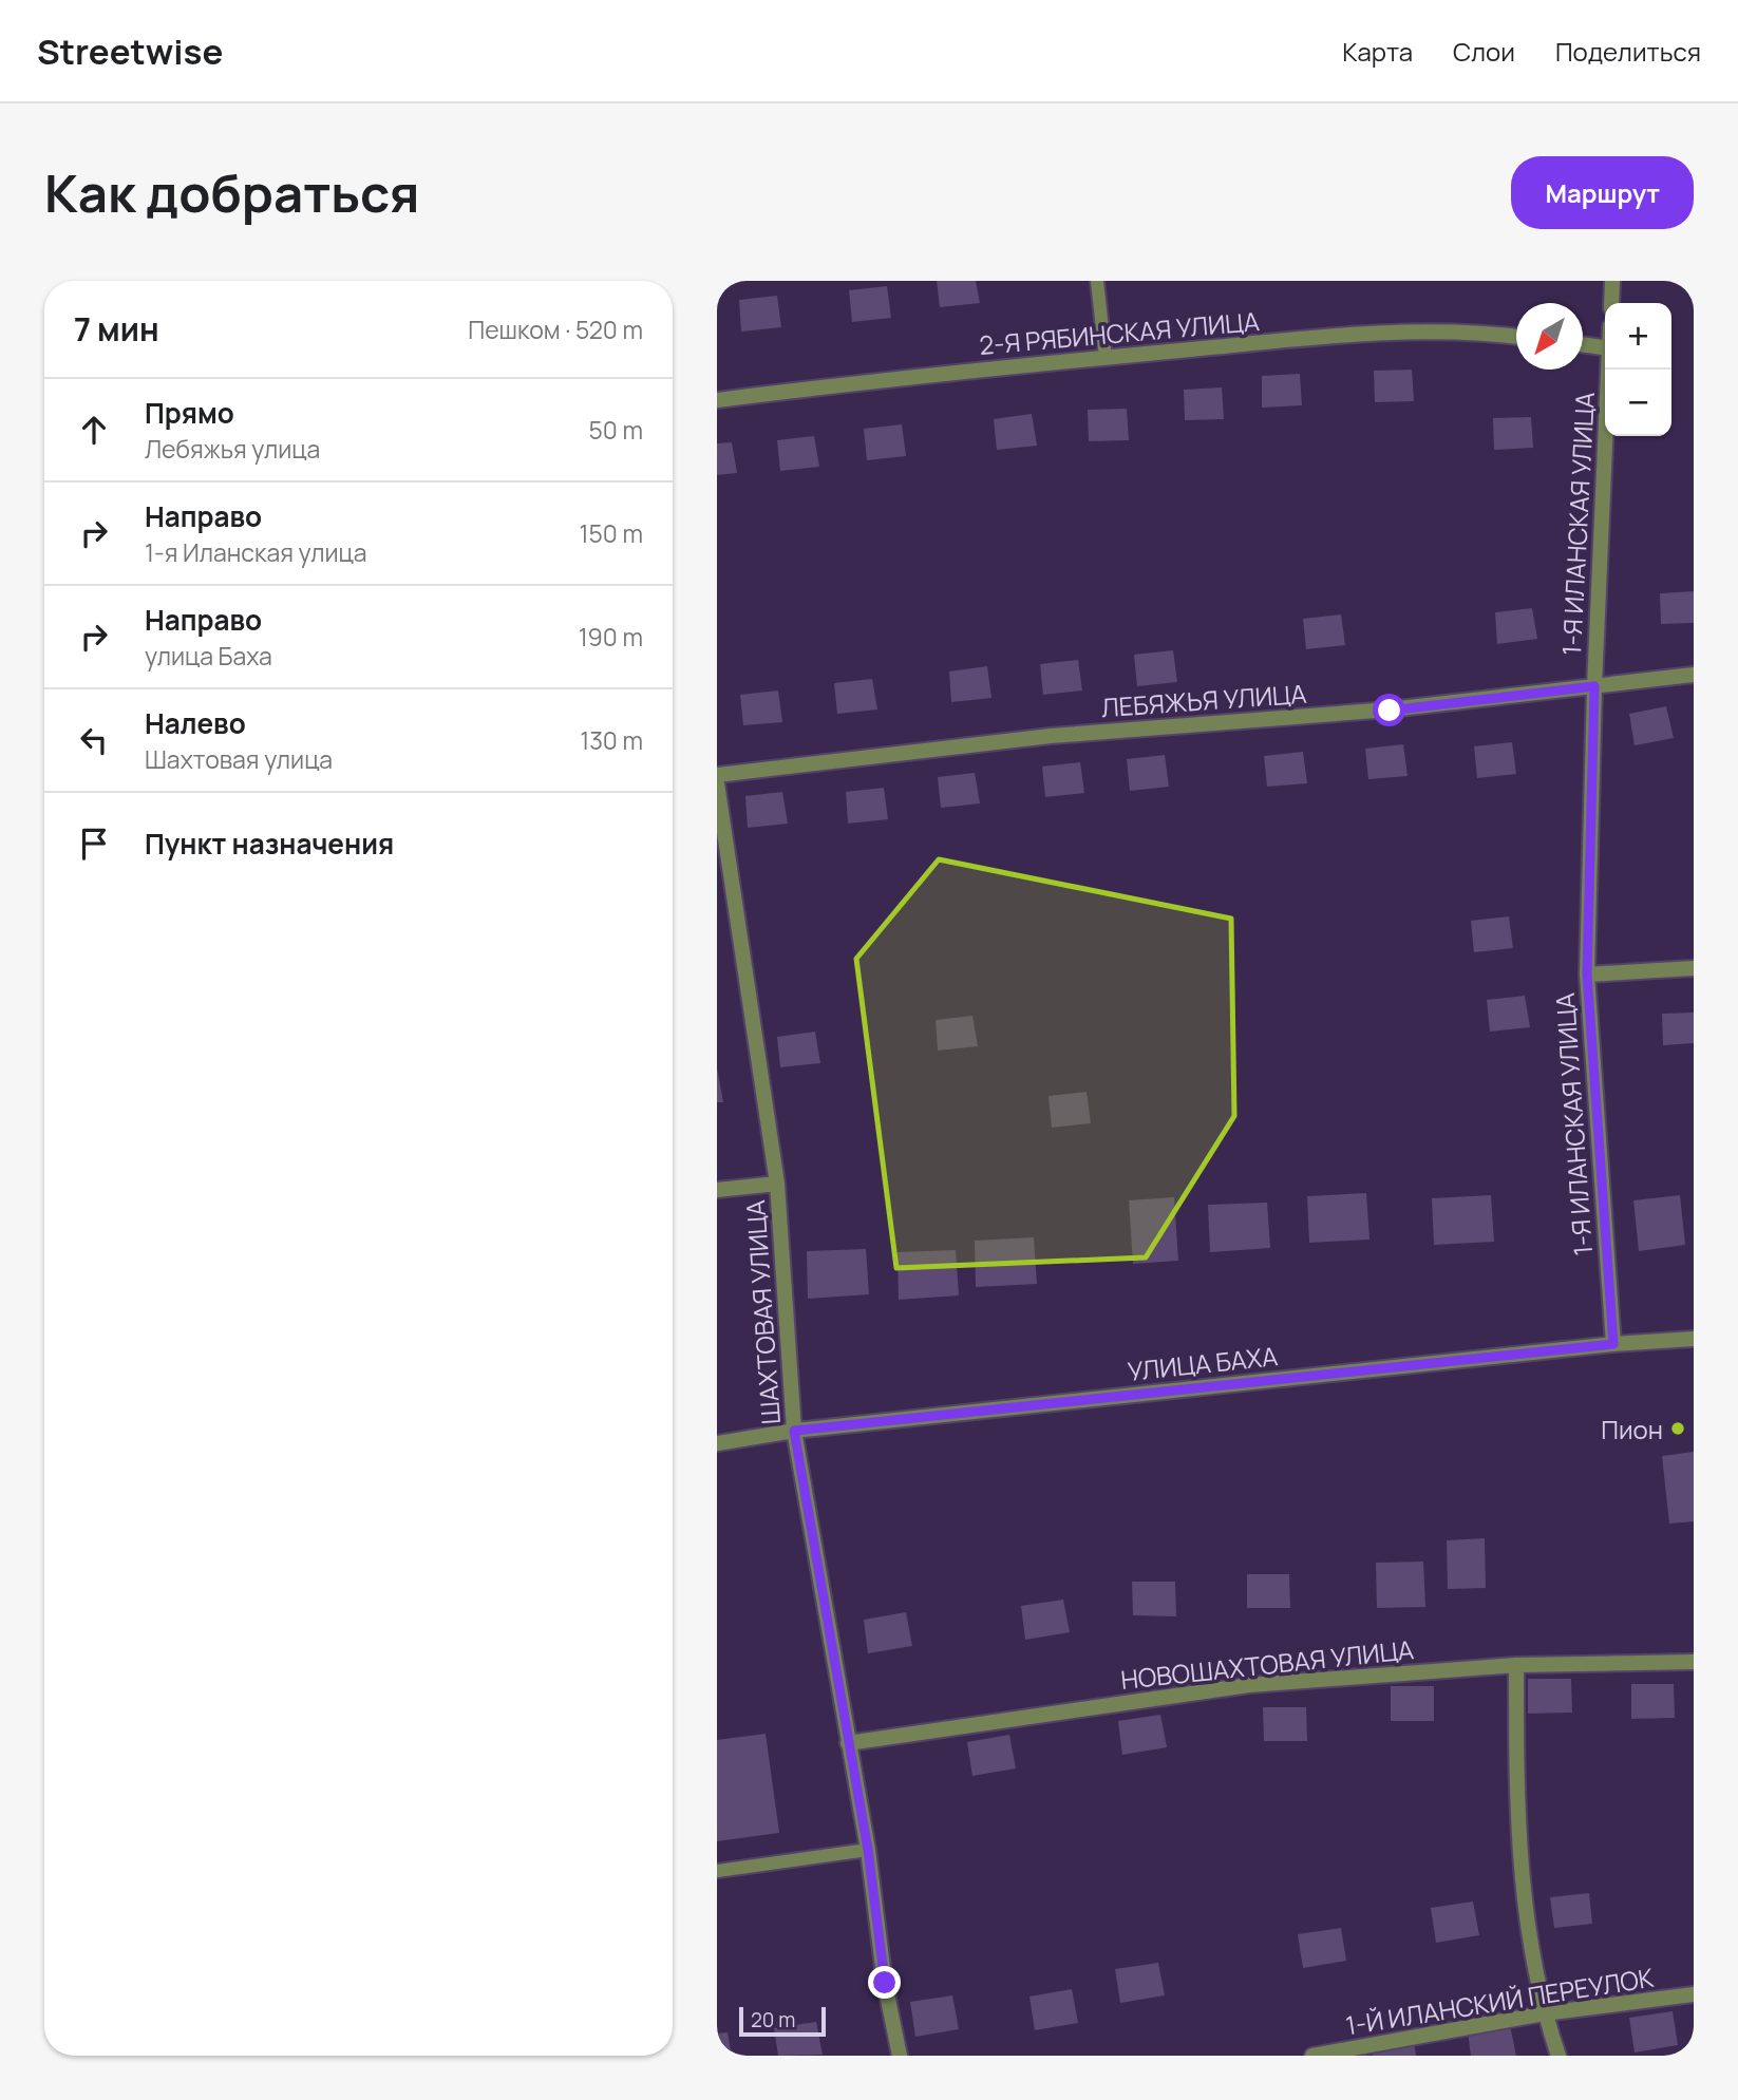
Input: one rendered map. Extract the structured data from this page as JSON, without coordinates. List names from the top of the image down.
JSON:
{
  "streets": {
    "street": [
      "2-Я РЯБИНСКАЯ УЛИЦА",
      "1-Я ИЛАНСКАЯ УЛИЦА",
      "ЛЕБЯЖЬЯ УЛИЦА",
      "ШАХТОВАЯ УЛИЦА",
      "УЛИЦА БАХА",
      "НОВОШАХТОВАЯ УЛИЦА",
      "1-Й ИЛАНСКИЙ ПЕРЕУЛОК"
    ]
  },
  "crossings": [
    ["1-Я ИЛАНСКАЯ УЛИЦА", "ЛЕБЯЖЬЯ УЛИЦА"],
    ["1-Я ИЛАНСКАЯ УЛИЦА", "УЛИЦА БАХА"],
    ["ШАХТОВАЯ УЛИЦА", "УЛИЦА БАХА"],
    ["ШАХТОВАЯ УЛИЦА", "НОВОШАХТОВАЯ УЛИЦА"]
  ],
  "places": ["Пион"],
  "scale_bar": "20 m",
  "north": "bottom left",
  "page": {
    "header": "Streetwise",
    "nav": ["Карта", "Слои", "Поделиться"],
    "buttons": "Маршрут",
    "title": "Как добраться",
    "heading": ["7 мин", "Пешком · 520 m"],
    "map_buttons": ["+", "−"],
    "list": [
      ["Прямо", "Лебяжья улица", "50 m"],
      ["Направо", "1-я Иланская улица", "150 m"],
      ["Направо", "улица Баха", "190 m"],
      ["Налево", "Шахтовая улица", "130 m"],
      "Пункт назначения"
    ],
    "scale": "20 m"
  }
}
